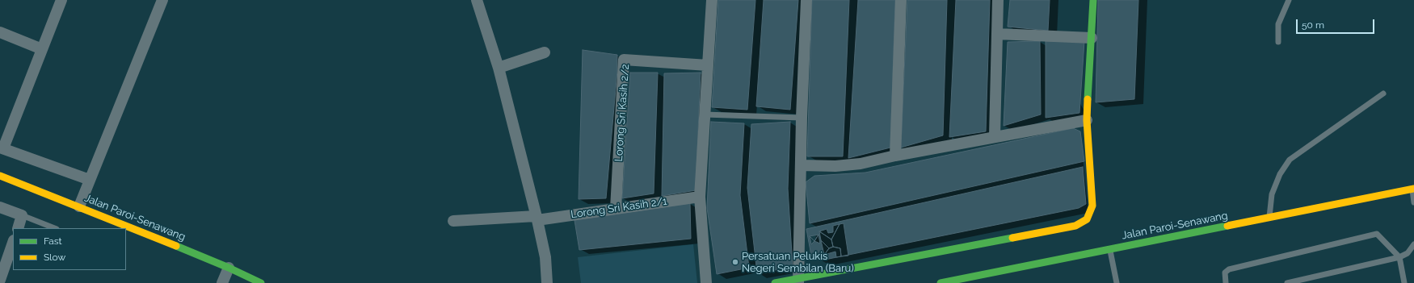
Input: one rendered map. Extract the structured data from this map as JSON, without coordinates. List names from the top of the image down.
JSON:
{
  "streets": {
    "main road": ["Jalan Paroi-Senawang"],
    "street": ["Lorong Sri Kasih 2/2", "Lorong Sri Kasih 2/1"]
  },
  "crossings": [
    ["Lorong Sri Kasih 2/2", "Lorong Sri Kasih 2/1"]
  ],
  "places": ["Persatuan Pelukis Negeri Sembilan (Baru)"],
  "legend": ["Fast", "Slow"],
  "scale_bar": "50 m"
}
